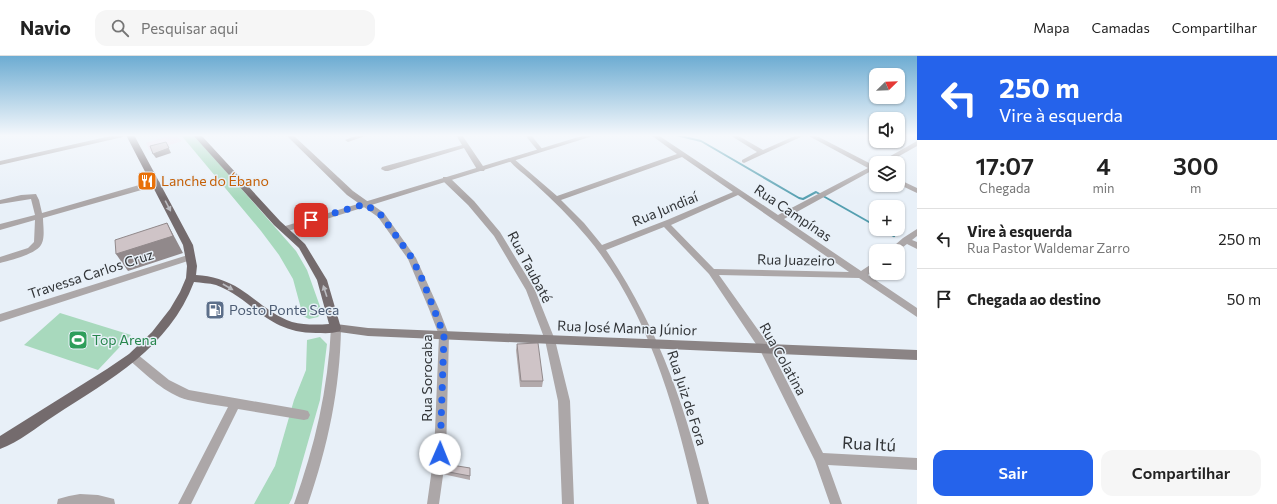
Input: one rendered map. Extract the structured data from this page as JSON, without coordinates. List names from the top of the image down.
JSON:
{
  "streets": {
    "main road": ["Rua José Manna Júnior"],
    "street": [
      "Rua Jundiaí",
      "Rua Campínas",
      "Rua Juazeiro",
      "Rua Taubaté",
      "Travessa Carlos Cruz",
      "Rua Colatina",
      "Rua Sorocaba",
      "Rua Juiz de Fora",
      "Rua Itú"
    ]
  },
  "crossings": [
    ["Rua Jundiaí", "Rua Campínas"],
    ["Rua Jundiaí", "Rua Colatina"],
    ["Rua Jundiaí", "Rua Juiz de Fora"],
    ["Rua Campínas", "Rua Juazeiro"],
    ["Rua Juazeiro", "Rua Colatina"],
    ["Rua Taubaté", "Rua José Manna Júnior"],
    ["Rua José Manna Júnior", "Rua Colatina"],
    ["Rua José Manna Júnior", "Rua Sorocaba"],
    ["Rua José Manna Júnior", "Rua Juiz de Fora"],
    ["Rua Colatina", "Rua Itú"]
  ],
  "places": {
    "restaurant": ["Lanche do Ébano"],
    "fuel station": ["Posto Ponte Seca"],
    "sports": ["Top Arena"]
  },
  "north": "top right",
  "page": {
    "header": "Navio",
    "search": "Pesquisar aqui",
    "nav": ["Mapa", "Camadas", "Compartilhar"],
    "turn": ["250 m", "Vire à esquerda"],
    "map_buttons": ["+", "−"],
    "eta": [
      "17:07",
      "Chegada",
      "4",
      "min",
      "300",
      "m"
    ],
    "list": [
      {
        "name": "Vire à esquerda",
        "note": "Rua Pastor Waldemar Zarro",
        "value": "250 m"
      },
      {
        "name": "Chegada ao destino",
        "value": "50 m"
      }
    ],
    "buttons": ["Sair", "Compartilhar"]
  }
}
